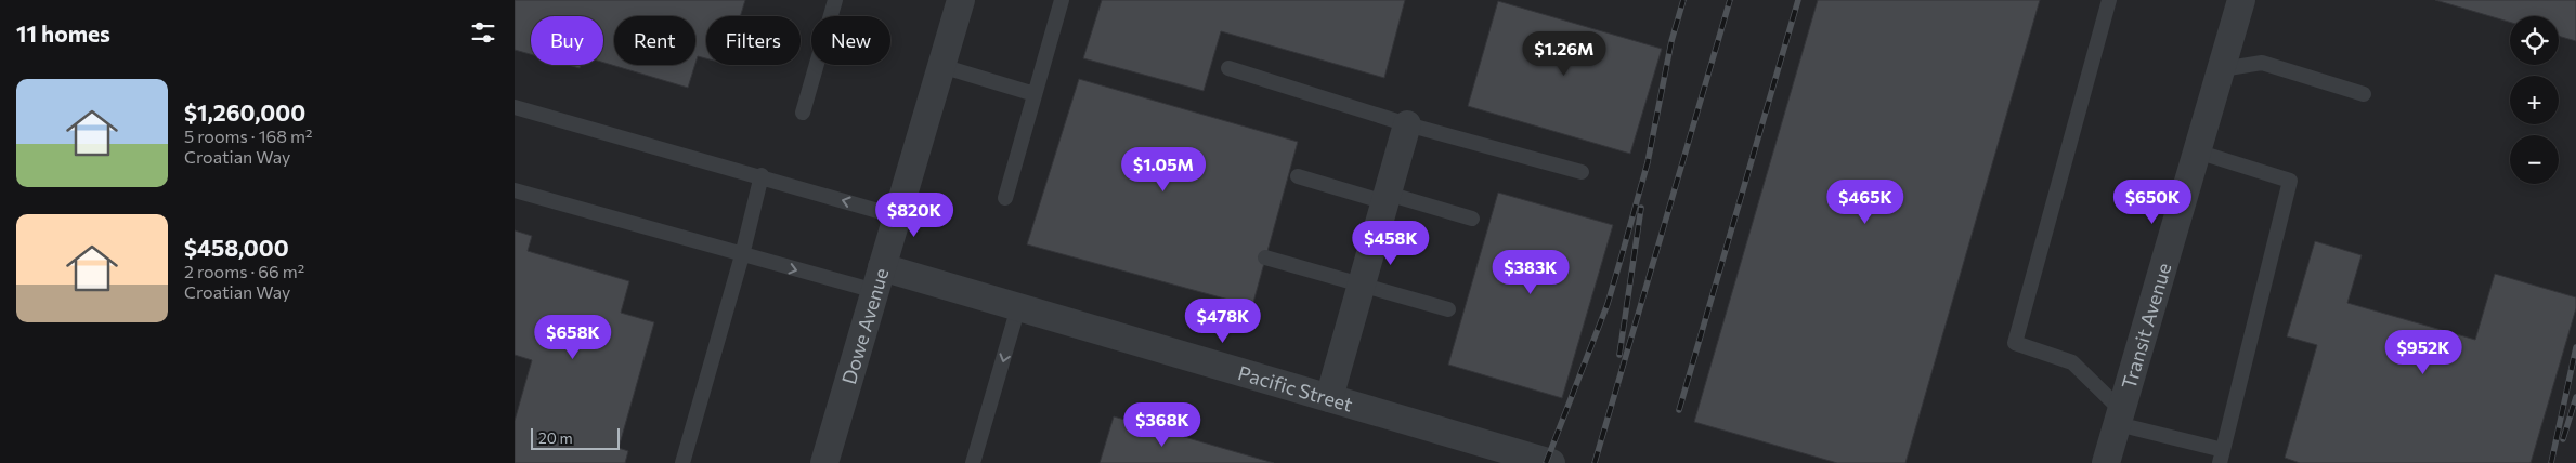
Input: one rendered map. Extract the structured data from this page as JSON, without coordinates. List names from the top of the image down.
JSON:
{
  "streets": {
    "street": ["Dowe Avenue", "Transit Avenue", "Pacific Street"]
  },
  "crossings": [
    ["Dowe Avenue", "Pacific Street"]
  ],
  "scale_bar": "20 m",
  "page": {
    "heading": "11 homes",
    "map_buttons": ["+", "−"],
    "chip": [
      "Buy",
      "Rent",
      "Filters",
      "New"
    ],
    "price": [
      "$1.26M",
      "$1.05M",
      "$465K",
      "$650K",
      "$820K",
      "$458K",
      "$383K",
      "$478K",
      "$658K",
      "$952K",
      "$368K"
    ],
    "list": [
      {
        "name": "$1,260,000",
        "note": "5 rooms · 168 m² · Croatian Way"
      },
      {
        "name": "$458,000",
        "note": "2 rooms · 66 m² · Croatian Way"
      }
    ],
    "scale": "20 m"
  }
}
